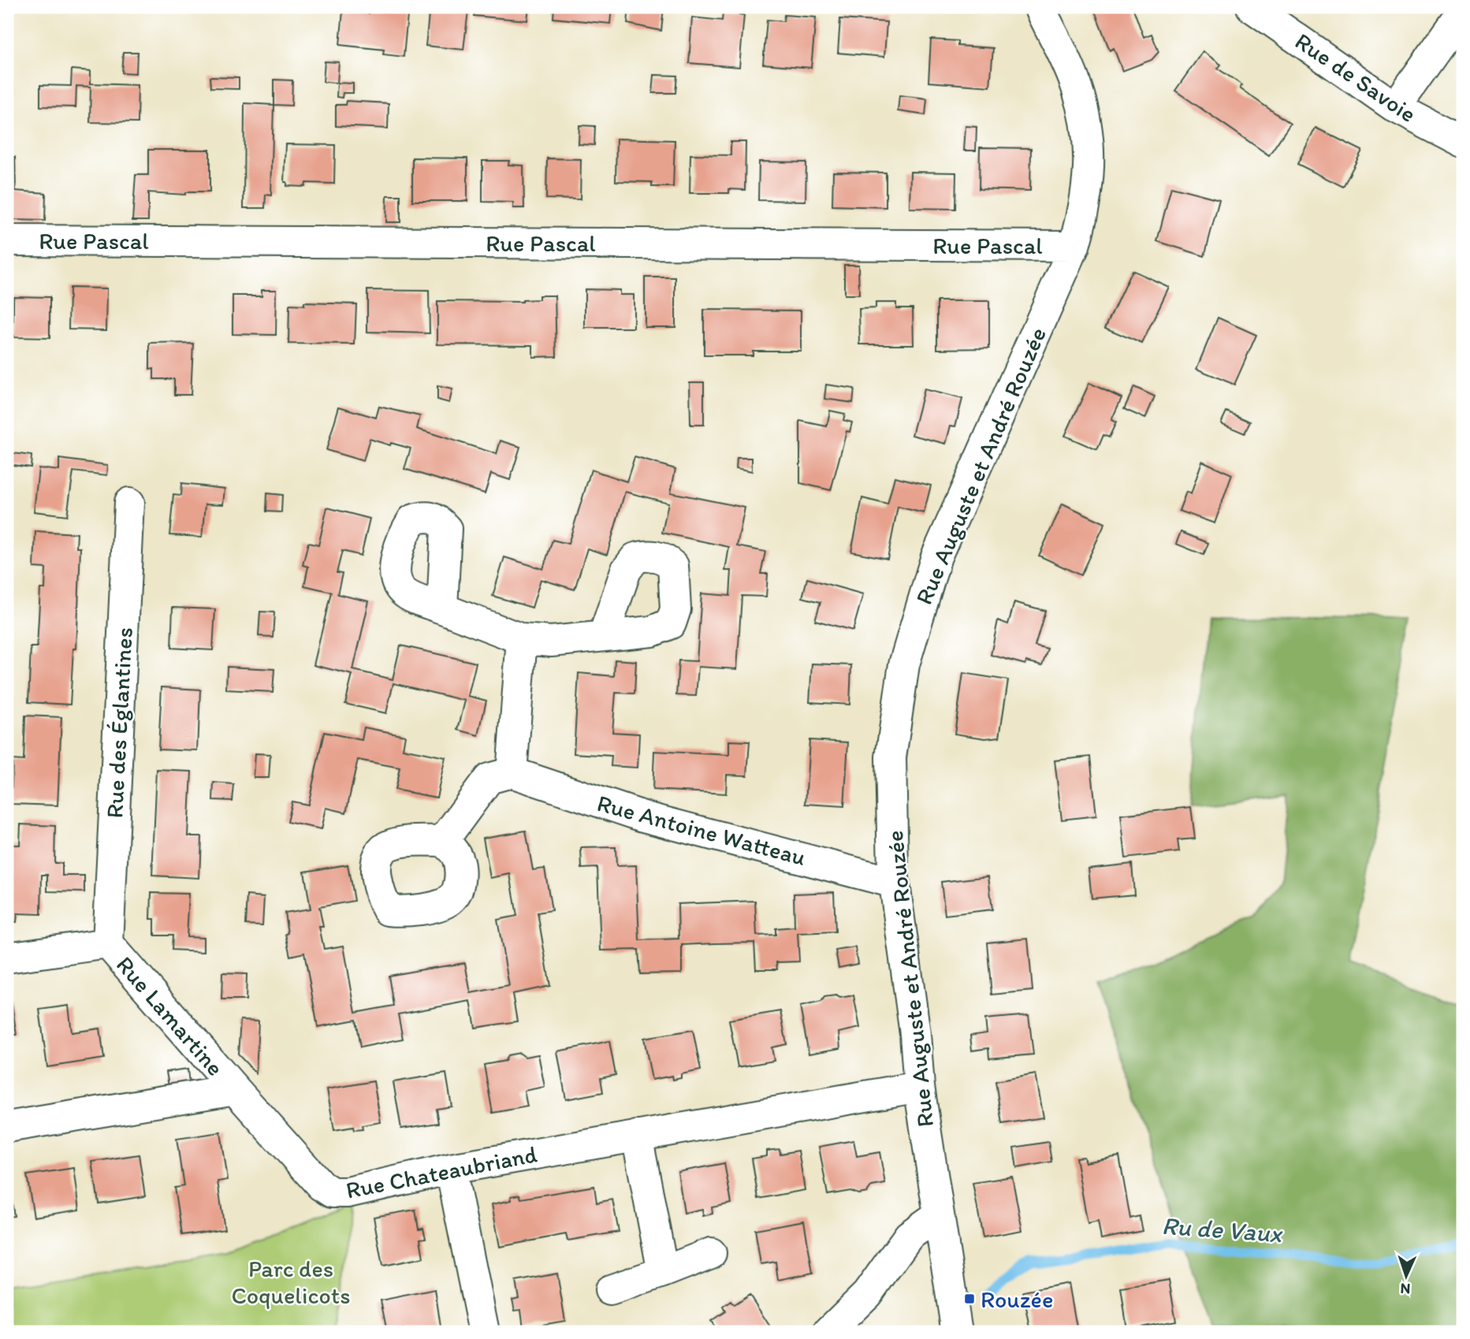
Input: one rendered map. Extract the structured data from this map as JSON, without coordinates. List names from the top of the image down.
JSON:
{
  "streets": {
    "street": [
      "Rue de Savoie",
      "Rue Pascal",
      "Rue Auguste et André Rouzée",
      "Rue des Églantines",
      "Rue Antoine Watteau",
      "Rue Lamartine",
      "Rue Chateaubriand"
    ]
  },
  "crossings": [
    ["Rue Pascal", "Rue Auguste et André Rouzée"],
    ["Rue Auguste et André Rouzée", "Rue Antoine Watteau"],
    ["Rue Auguste et André Rouzée", "Rue Chateaubriand"],
    ["Rue des Églantines", "Rue Lamartine"],
    ["Rue Lamartine", "Rue Chateaubriand"]
  ],
  "water": ["Ru de Vaux"],
  "parks": ["Parc des Coquelicots"],
  "places": {
    "transit": ["Rouzée"]
  },
  "north": "bottom"
}
